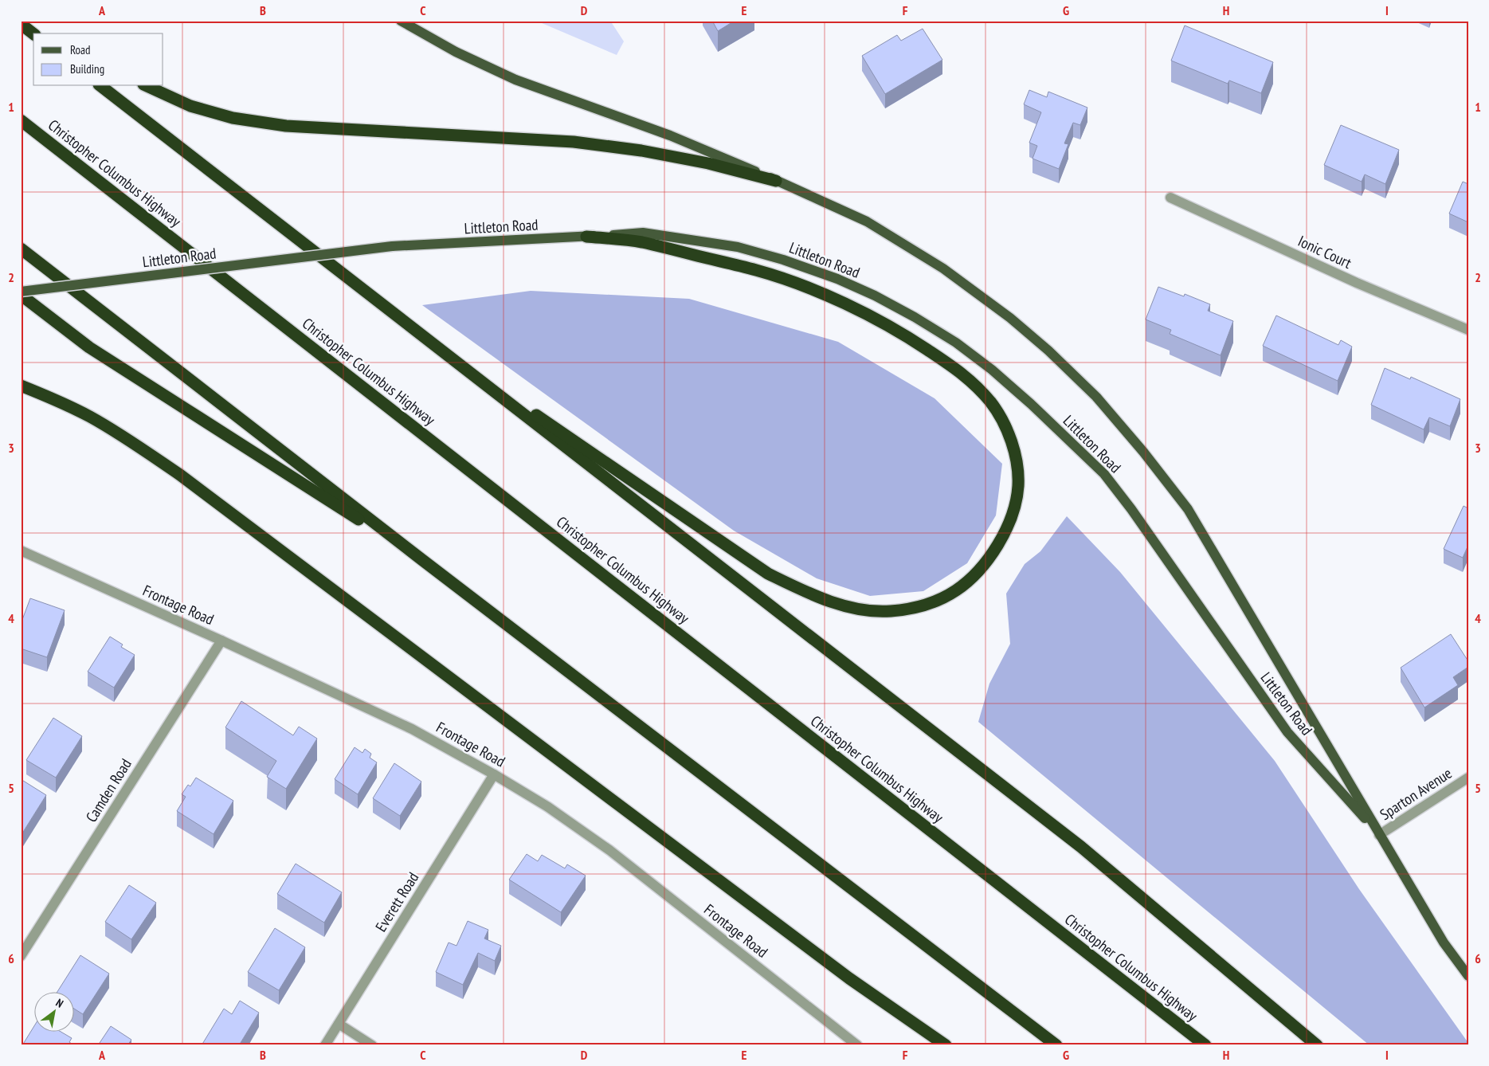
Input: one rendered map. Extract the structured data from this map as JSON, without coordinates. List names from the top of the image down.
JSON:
{
  "streets": {
    "highway": ["Christopher Columbus Highway"],
    "main road": ["Littleton Road"],
    "street": [
      "Ionic Court",
      "Frontage Road",
      "Camden Road",
      "Sparton Avenue",
      "Everett Road"
    ]
  },
  "crossings": [
    ["Littleton Road", "Sparton Avenue"],
    ["Frontage Road", "Camden Road"],
    ["Frontage Road", "Everett Road"]
  ],
  "legend": ["Road", "Building"],
  "north": "top right",
  "grid": {
    "columns": [
      "A",
      "B",
      "C",
      "D",
      "E",
      "F",
      "G",
      "H",
      "I"
    ],
    "rows": [
      "1",
      "2",
      "3",
      "4",
      "5",
      "6"
    ]
  }
}
